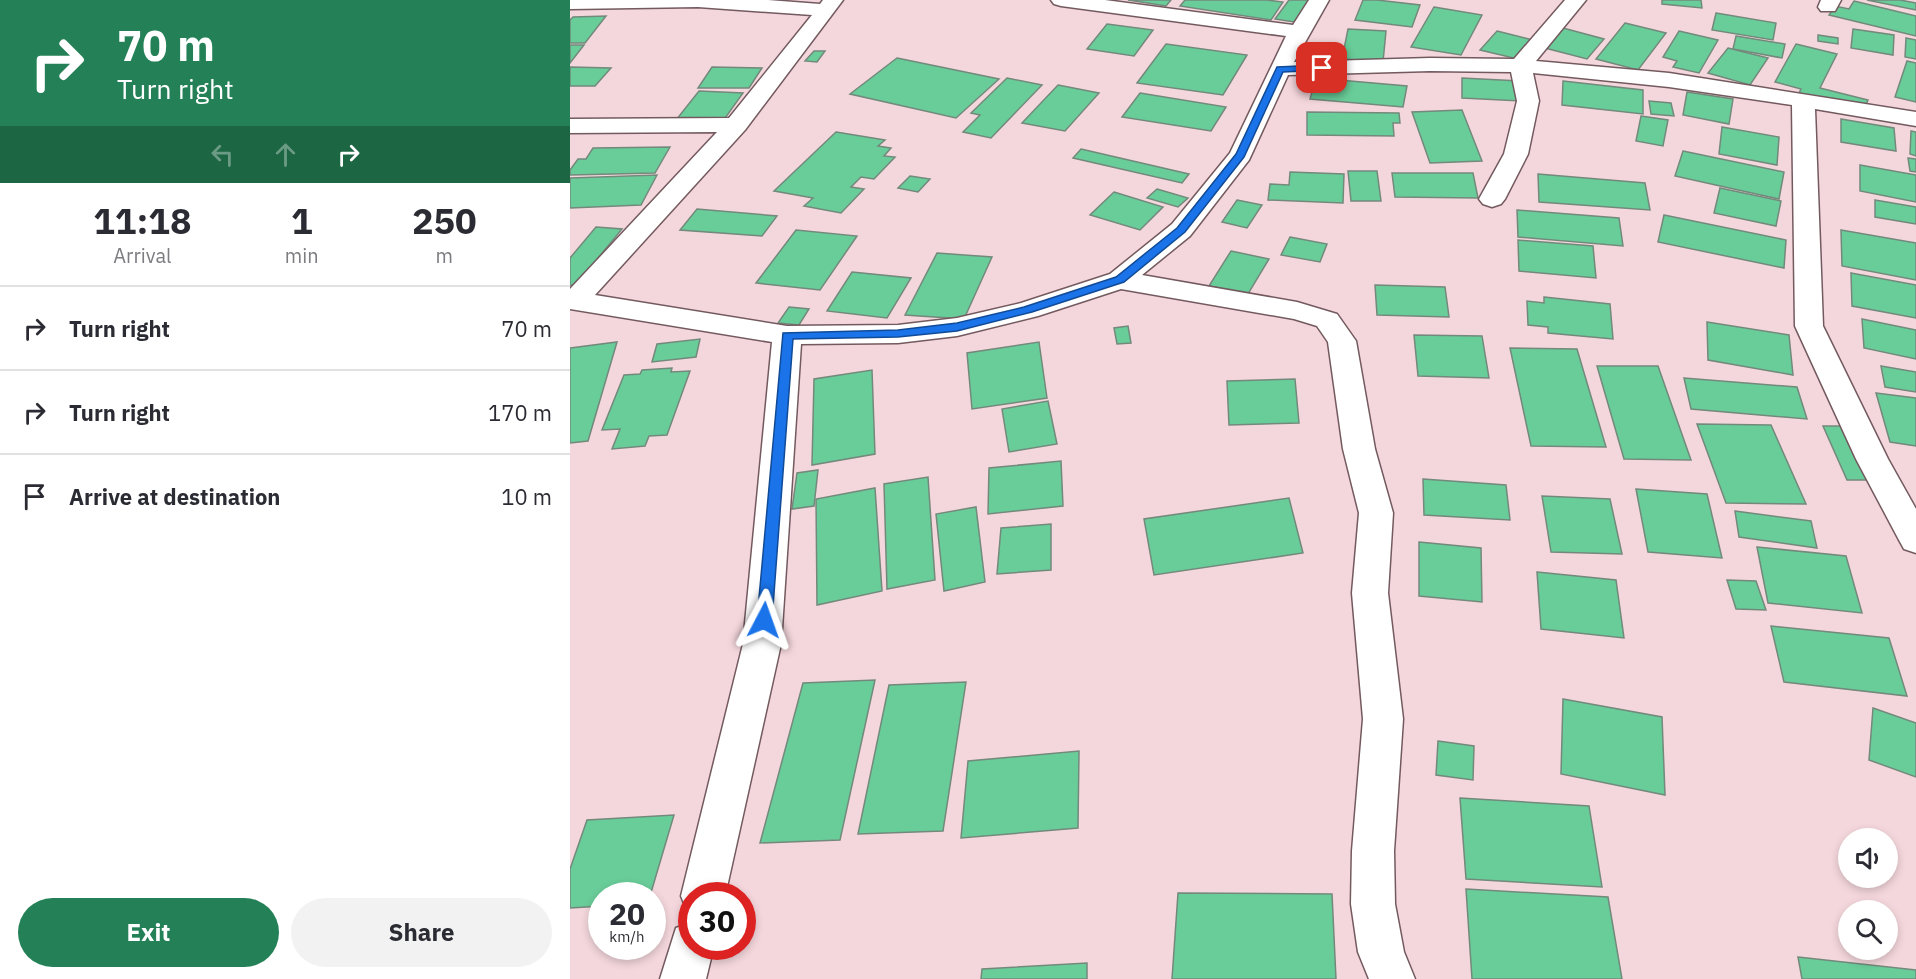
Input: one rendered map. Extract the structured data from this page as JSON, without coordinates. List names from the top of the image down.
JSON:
{
  "page": {
    "turn": ["70 m", "Turn right"],
    "eta": [
      "11:18",
      "Arrival",
      "1",
      "min",
      "250",
      "m"
    ],
    "list": [
      {
        "name": "Turn right",
        "value": "70 m"
      },
      {
        "name": "Turn right",
        "value": "170 m"
      },
      {
        "name": "Arrive at destination",
        "value": "10 m"
      }
    ],
    "speed": "20 km/h",
    "limit": "30",
    "buttons": ["Exit", "Share"]
  }
}
